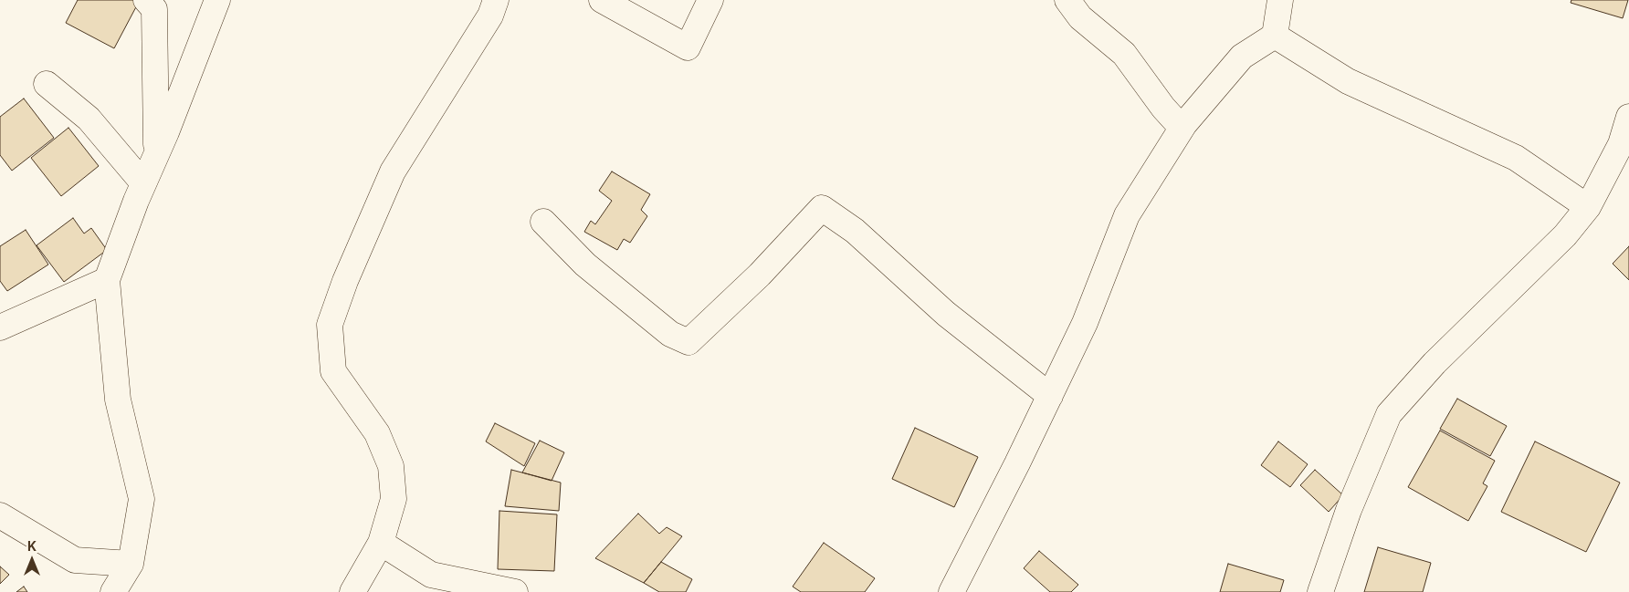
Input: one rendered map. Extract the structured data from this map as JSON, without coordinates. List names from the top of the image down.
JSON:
{
  "north": "top"
}
